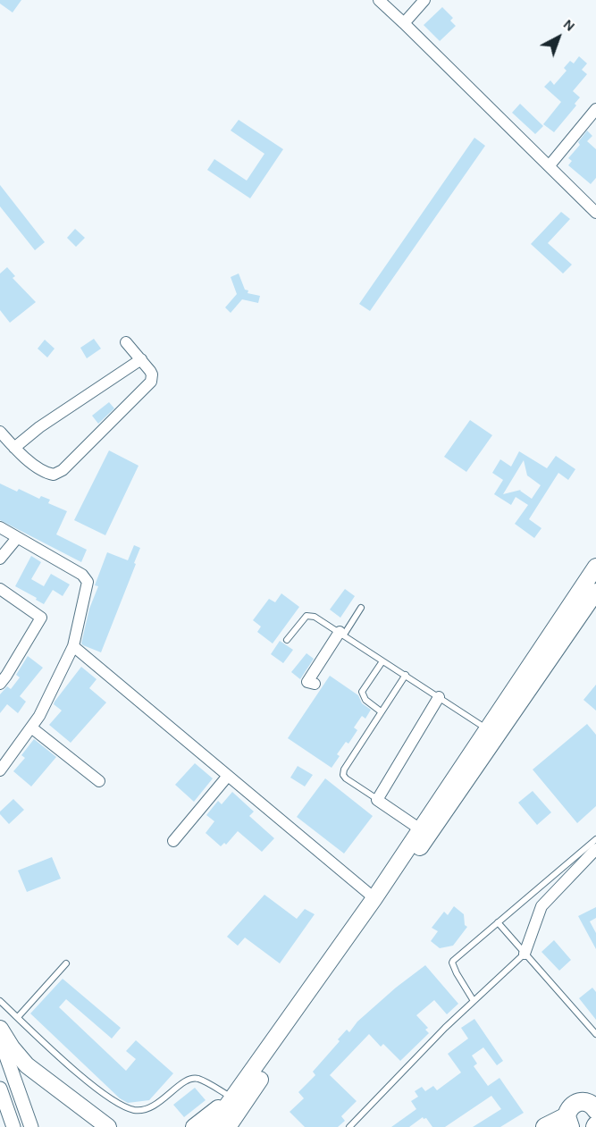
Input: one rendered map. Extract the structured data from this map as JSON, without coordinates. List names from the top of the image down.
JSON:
{
  "north": "top right"
}
